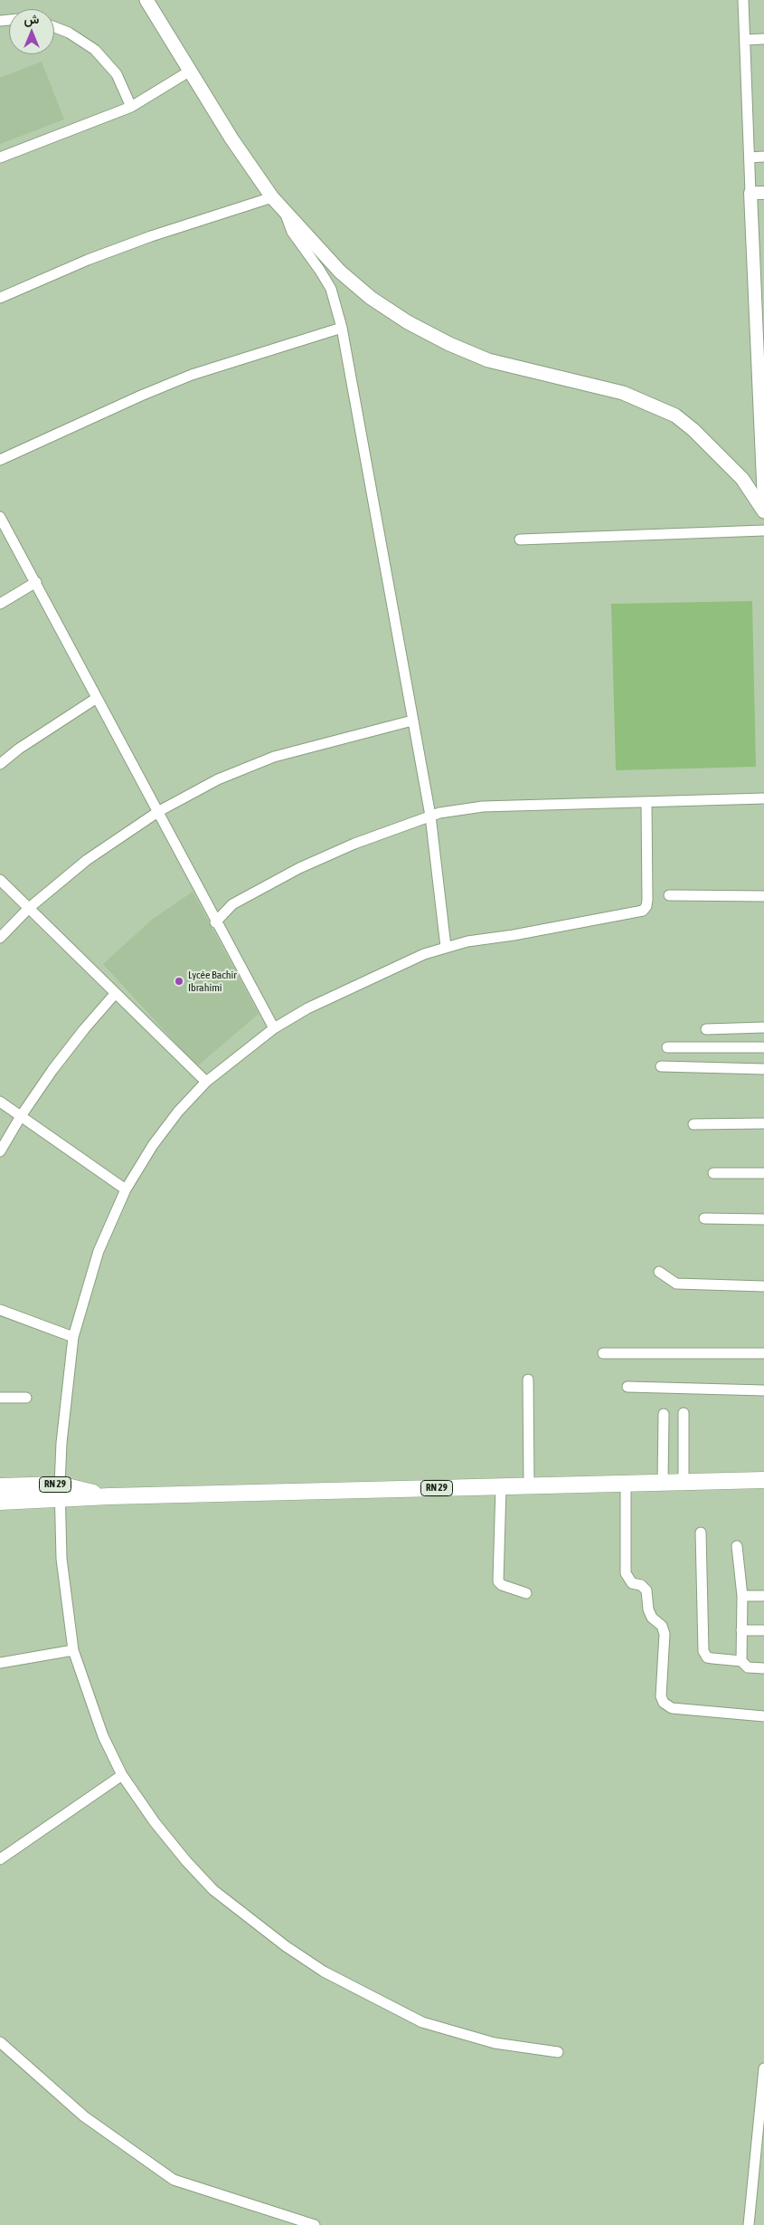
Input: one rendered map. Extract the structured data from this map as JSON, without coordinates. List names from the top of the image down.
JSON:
{
  "streets": {
    "main road": ["RN 29"]
  },
  "places": ["Lycée Bachir Ibrahimi"],
  "north": "top"
}
